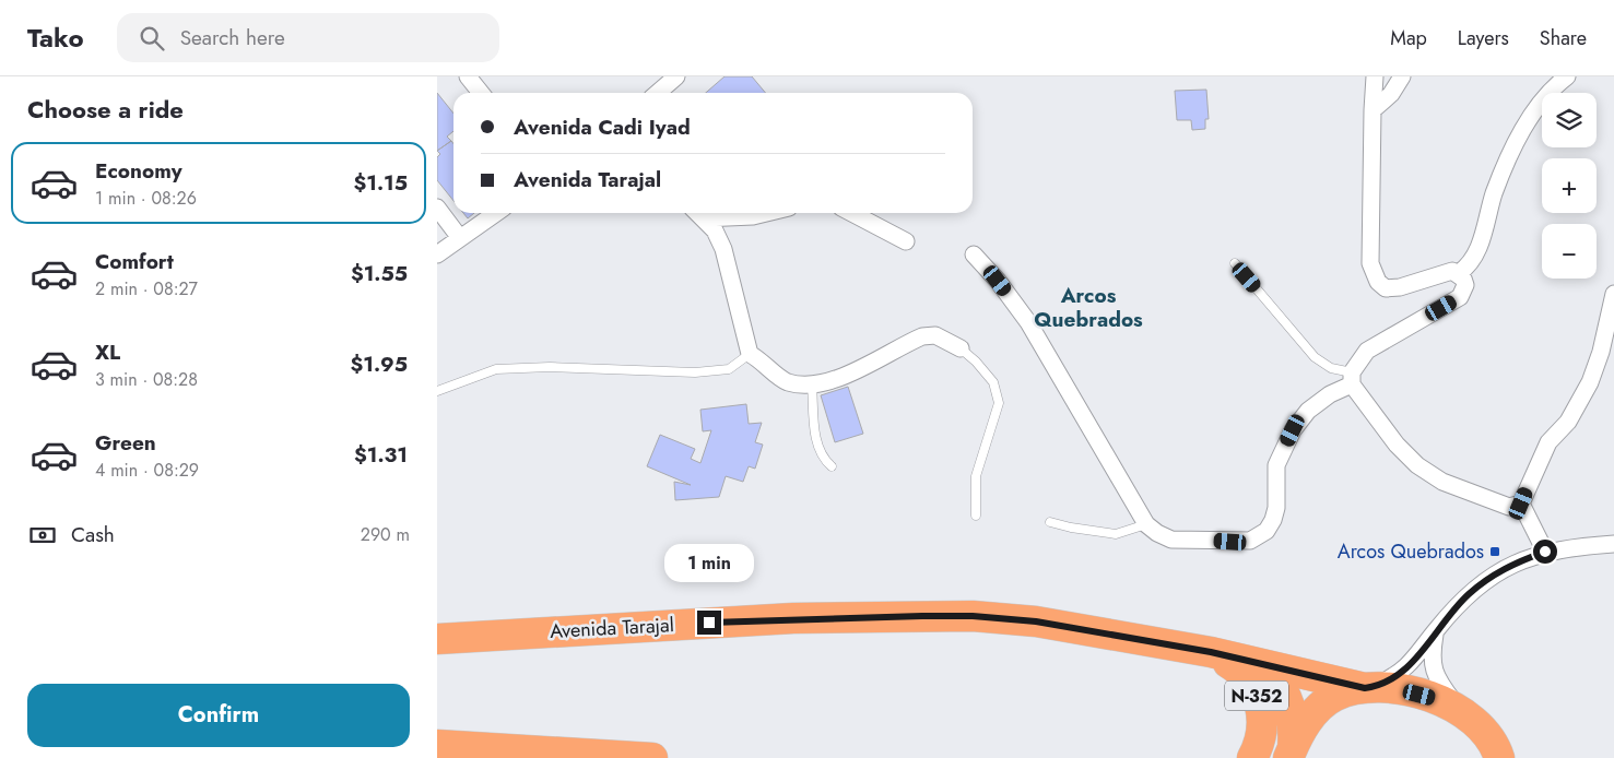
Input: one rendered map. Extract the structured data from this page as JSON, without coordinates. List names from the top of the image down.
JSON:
{
  "streets": {
    "highway": ["Avenida Tarajal", "N-352"]
  },
  "crossings": [
    ["Avenida Tarajal", "N-352"]
  ],
  "districts": ["Arcos Quebrados"],
  "places": {
    "transit": ["Arcos Quebrados"]
  },
  "page": {
    "header": "Tako",
    "search": "Search here",
    "nav": ["Map", "Layers", "Share"],
    "heading": "Choose a ride",
    "map_buttons": ["+", "−"],
    "banner": ["Avenida Cadi Iyad", "Avenida Tarajal"],
    "list": [
      {
        "name": "Economy",
        "note": "1 min · 08:26",
        "value": "$1.15"
      },
      {
        "name": "Comfort",
        "note": "2 min · 08:27",
        "value": "$1.55"
      },
      {
        "name": "XL",
        "note": "3 min · 08:28",
        "value": "$1.95"
      },
      {
        "name": "Green",
        "note": "4 min · 08:29",
        "value": "$1.31"
      }
    ],
    "pay": ["Cash", "290 m"],
    "bubble": "1 min",
    "buttons": "Confirm"
  }
}
